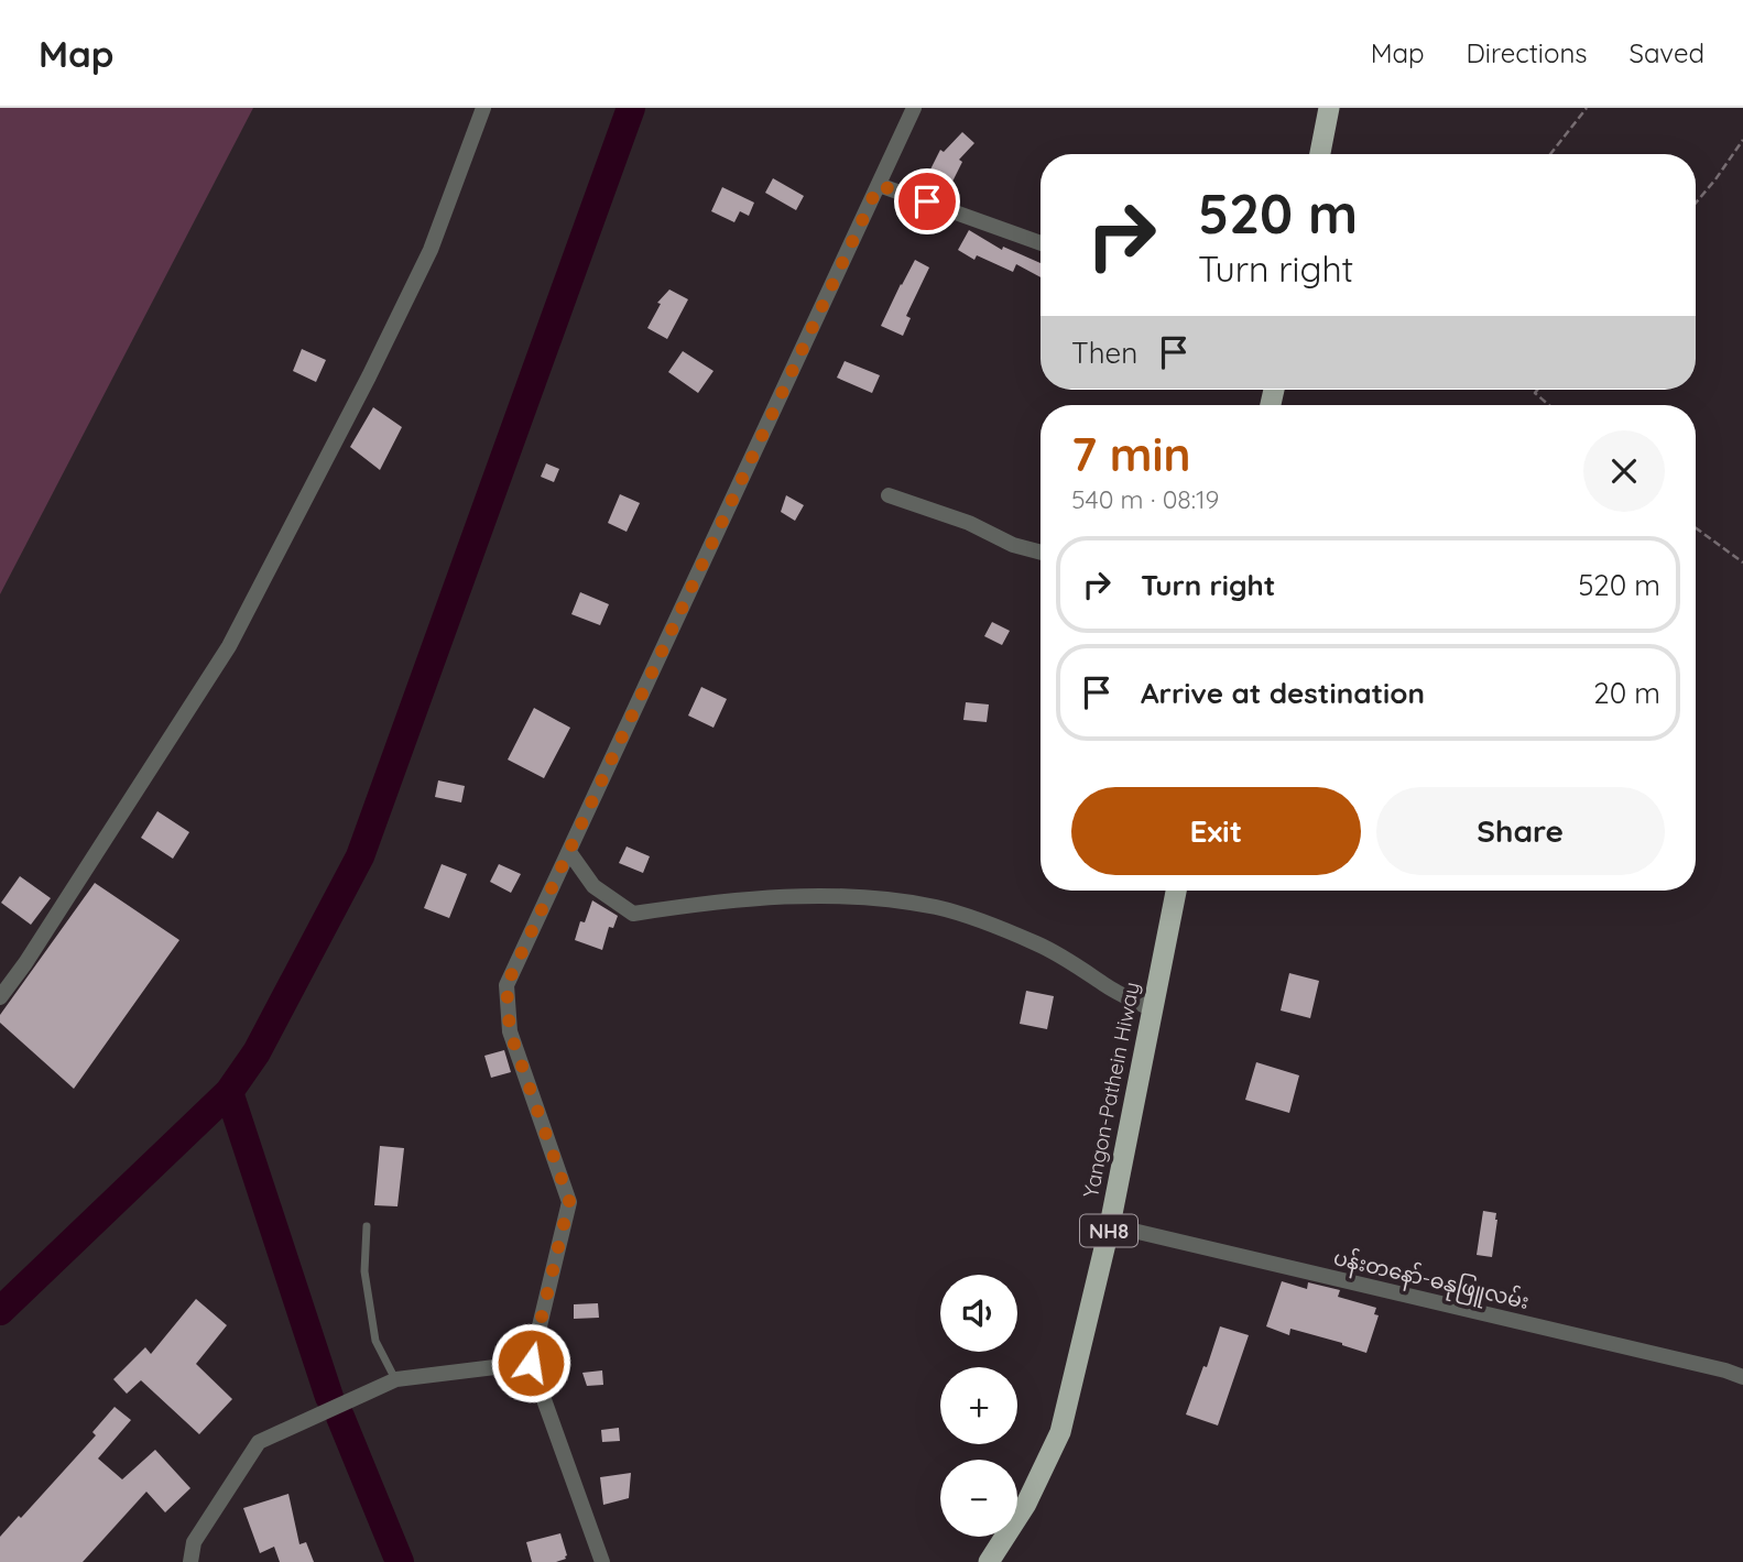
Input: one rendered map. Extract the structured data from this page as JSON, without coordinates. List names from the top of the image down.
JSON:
{
  "streets": {
    "highway": ["Yangon-Pathein Hiway", "NH8"],
    "street": ["ပန်းတနော်-ဓနုဖြူလမ်း"]
  },
  "crossings": [
    ["Yangon-Pathein Hiway", "ပန်းတနော်-ဓနုဖြူလမ်း"]
  ],
  "page": {
    "header": "Map",
    "nav": ["Map", "Directions", "Saved"],
    "turn": ["520 m", "Turn right"],
    "then": "Then",
    "heading": ["7 min", "540 m · 08:19"],
    "list": [
      {
        "name": "Turn right",
        "value": "520 m"
      },
      {
        "name": "Arrive at destination",
        "value": "20 m"
      }
    ],
    "buttons": ["Exit", "Share"],
    "map_buttons": ["+", "−"]
  }
}
